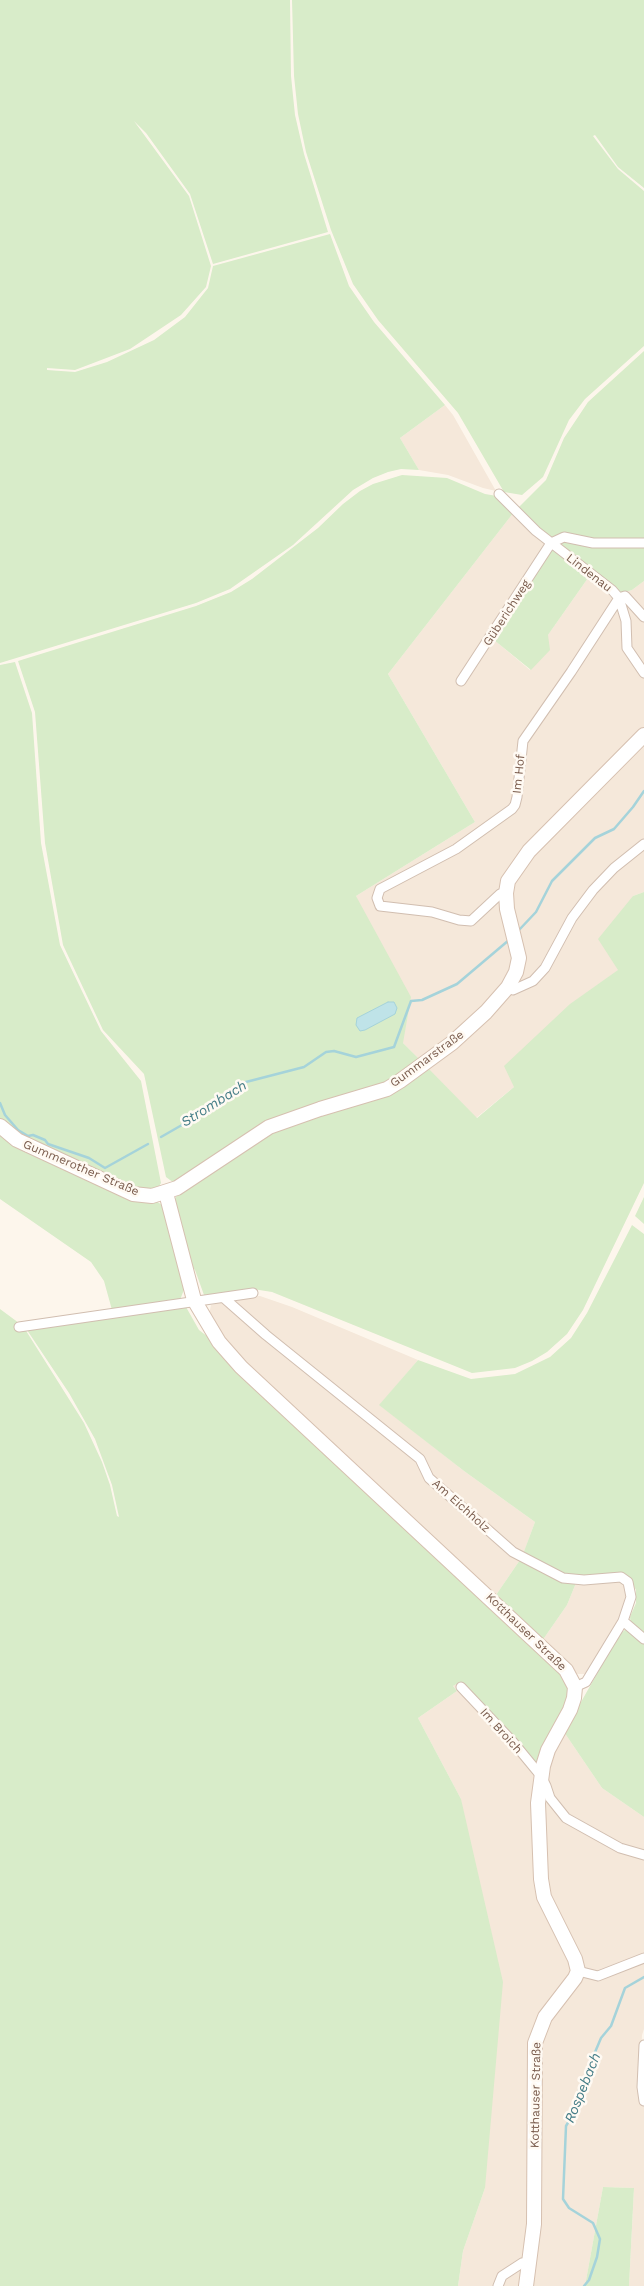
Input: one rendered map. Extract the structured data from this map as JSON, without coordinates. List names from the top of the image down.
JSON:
{
  "streets": {
    "street": [
      "Lindenau",
      "Güberichweg",
      "Im Hof",
      "Gummarstraße",
      "Gummerother Straße",
      "Am Eichholz",
      "Kotthauser Straße",
      "Im Broich"
    ]
  },
  "crossings": [
    ["Lindenau", "Güberichweg"],
    ["Lindenau", "Im Hof"],
    ["Im Hof", "Gummarstraße"],
    ["Gummarstraße", "Gummerother Straße"],
    ["Gummarstraße", "Kotthauser Straße"],
    ["Gummerother Straße", "Kotthauser Straße"],
    ["Am Eichholz", "Kotthauser Straße"]
  ],
  "water": ["Strombach", "Rospebach"]
}
